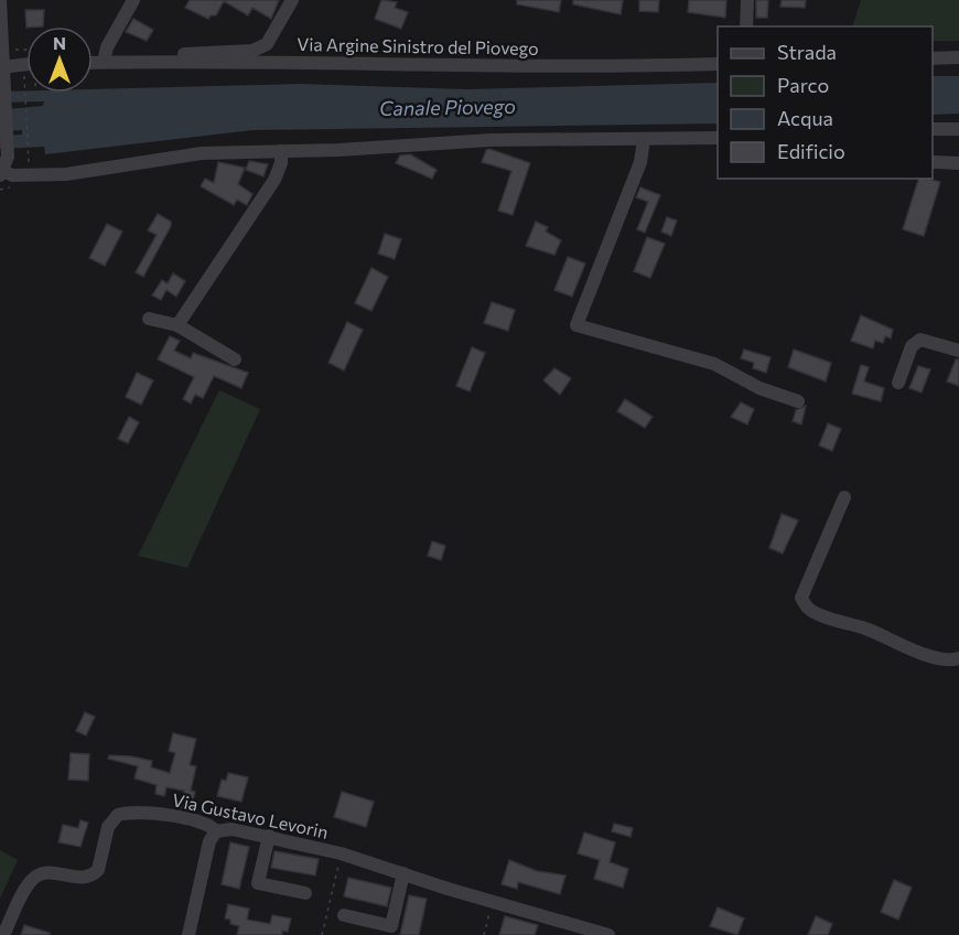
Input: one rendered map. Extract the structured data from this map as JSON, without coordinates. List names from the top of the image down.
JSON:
{
  "streets": {
    "street": ["Via Argine Sinistro del Piovego", "Via Gustavo Levorin"]
  },
  "water": ["Canale Piovego"],
  "legend": [
    "Strada",
    "Parco",
    "Acqua",
    "Edificio"
  ],
  "north": "top"
}
